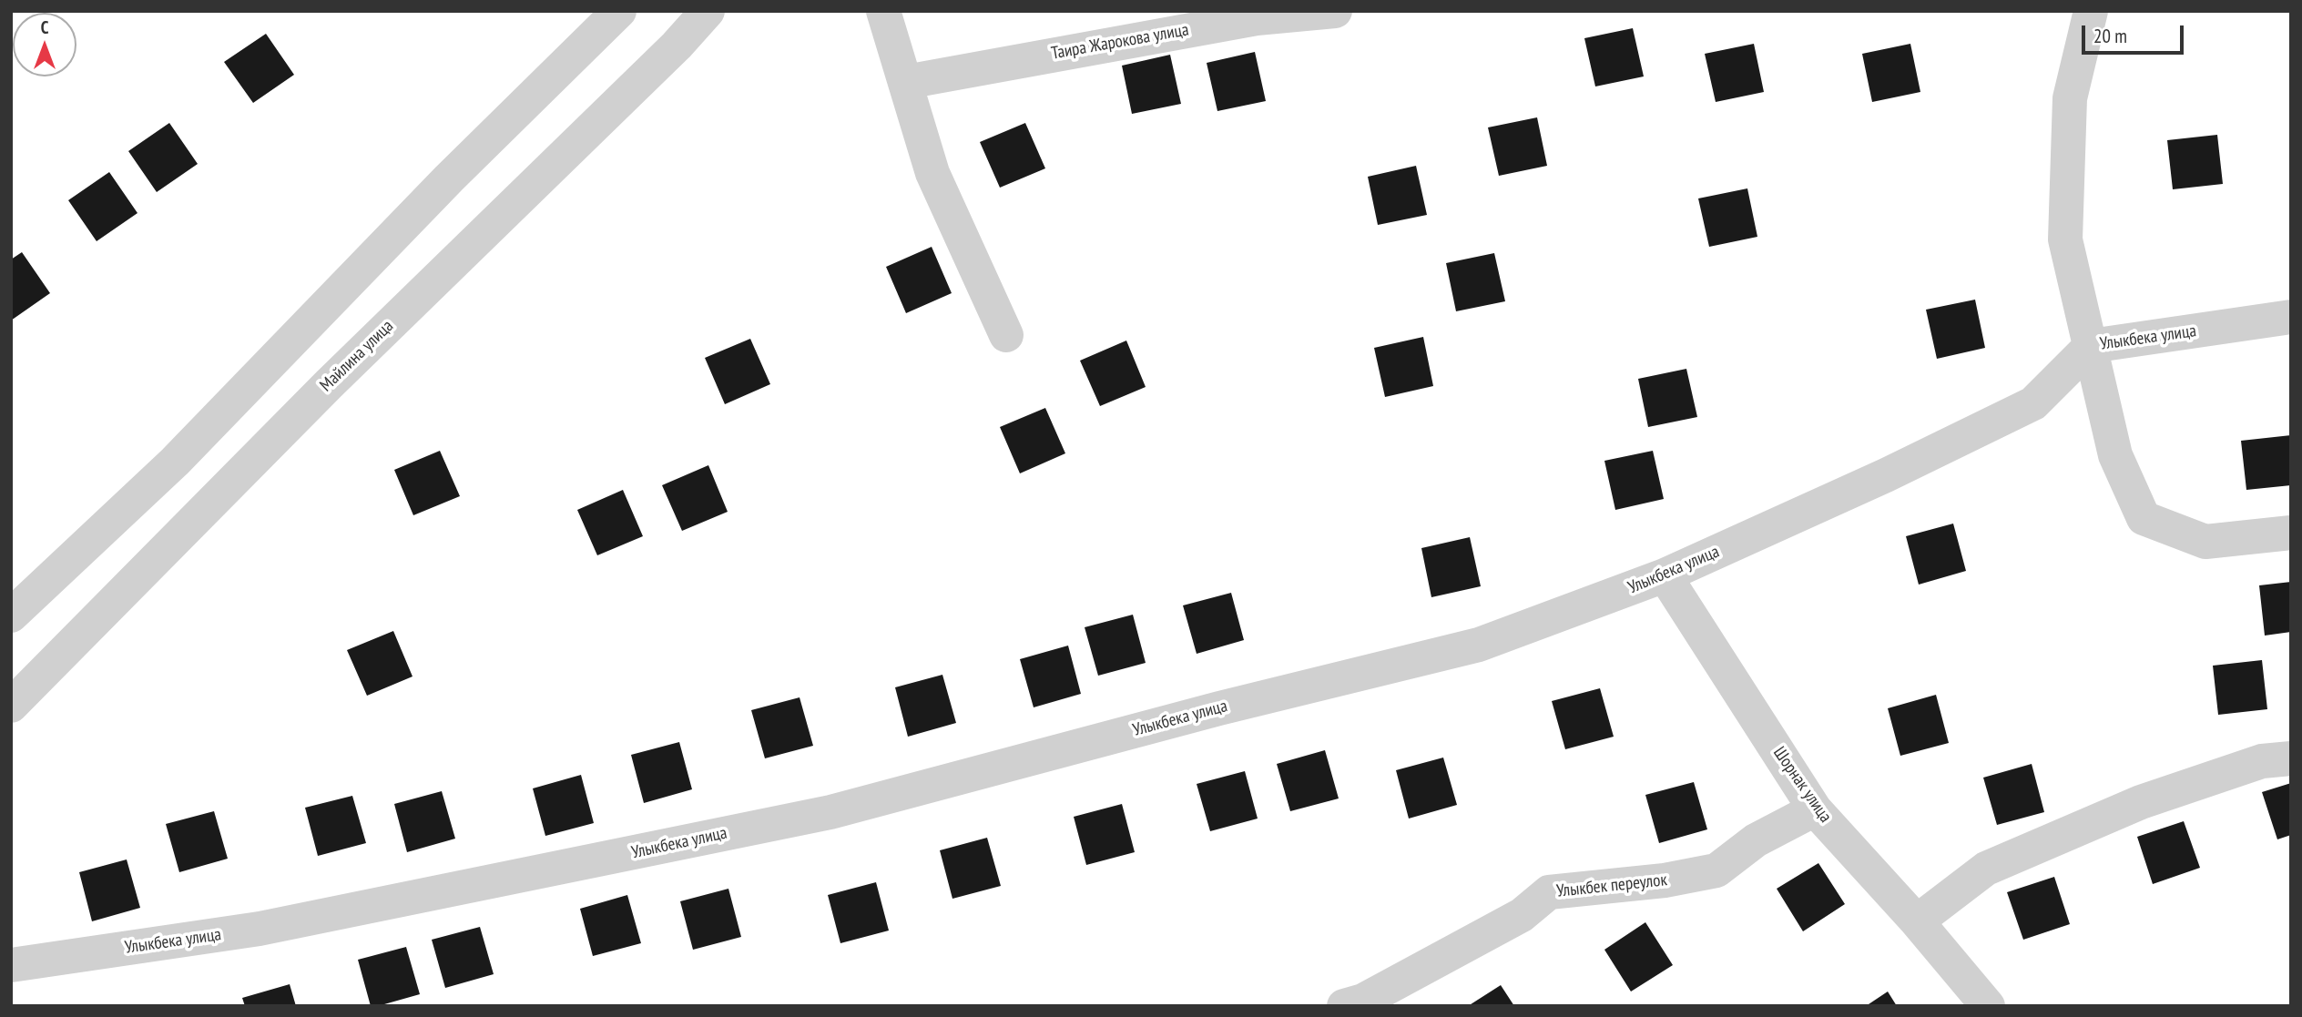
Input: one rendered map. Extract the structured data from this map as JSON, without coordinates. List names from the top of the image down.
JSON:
{
  "streets": {
    "street": [
      "Таира Жарокова улица",
      "Улыкбека улица",
      "Майлина улица",
      "Шорнак улица",
      "Улыкбек переулок"
    ]
  },
  "crossings": [
    ["Улыкбека улица", "Шорнак улица"],
    ["Шорнак улица", "Улыкбек переулок"]
  ],
  "scale_bar": "20 m",
  "north": "top"
}
